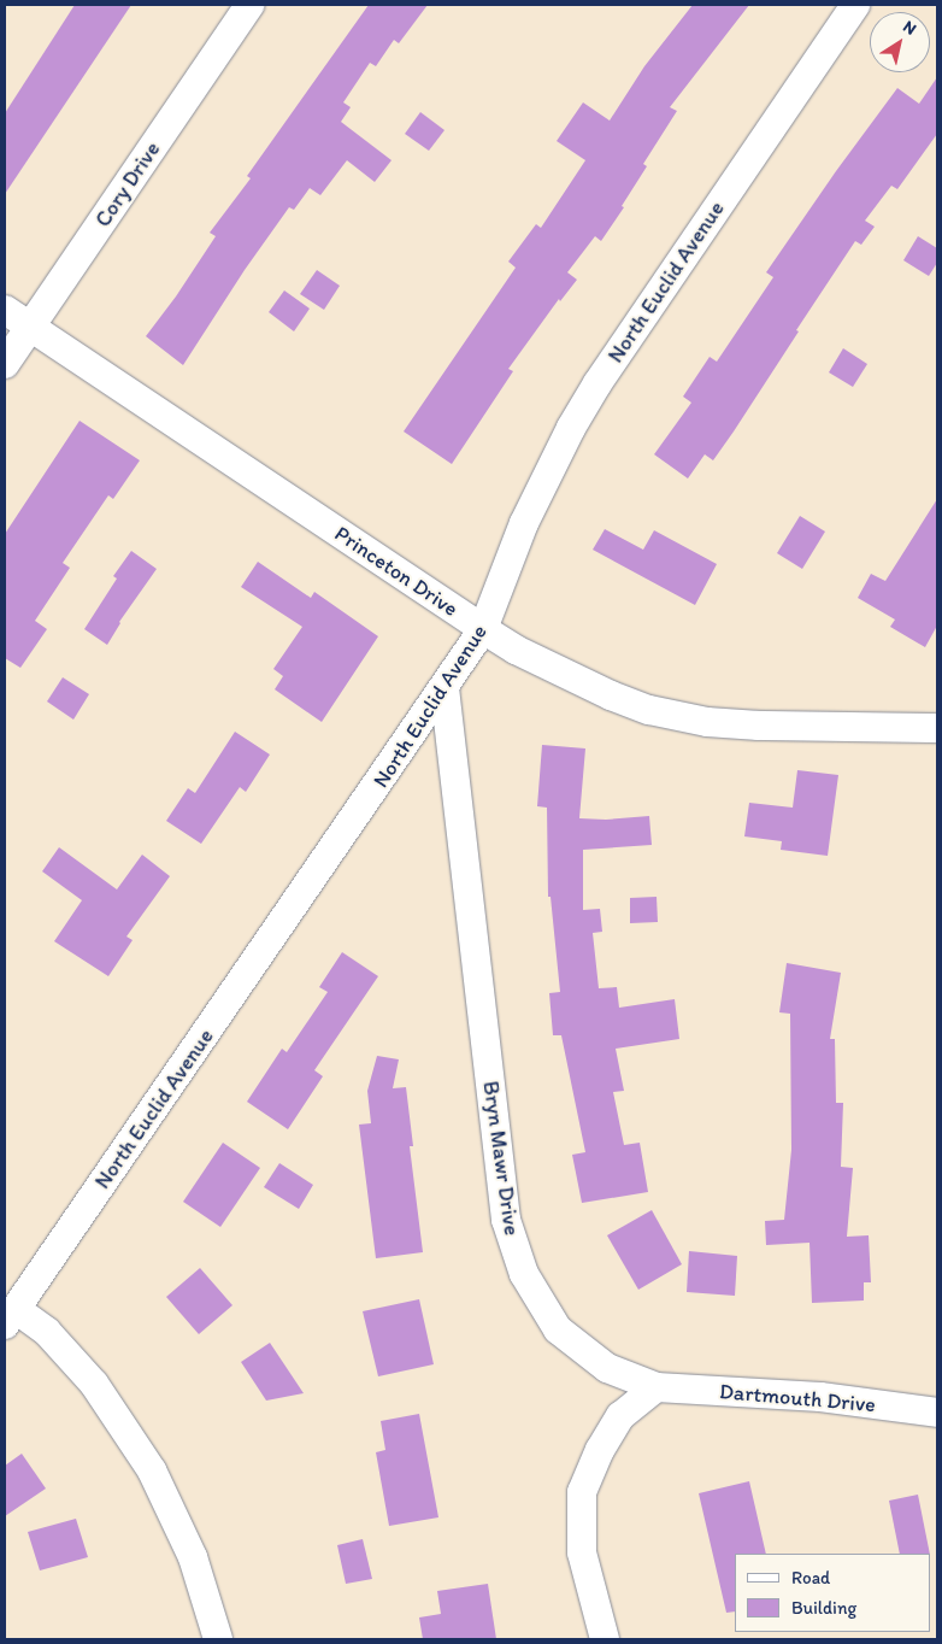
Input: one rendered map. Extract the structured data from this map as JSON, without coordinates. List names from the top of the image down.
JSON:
{
  "streets": {
    "street": [
      "Cory Drive",
      "North Euclid Avenue",
      "Princeton Drive",
      "Bryn Mawr Drive",
      "Dartmouth Drive"
    ]
  },
  "crossings": [
    ["Cory Drive", "Princeton Drive"],
    ["North Euclid Avenue", "Princeton Drive"],
    ["North Euclid Avenue", "Bryn Mawr Drive"],
    ["Bryn Mawr Drive", "Dartmouth Drive"]
  ],
  "legend": ["Road", "Building"],
  "north": "top right"
}
